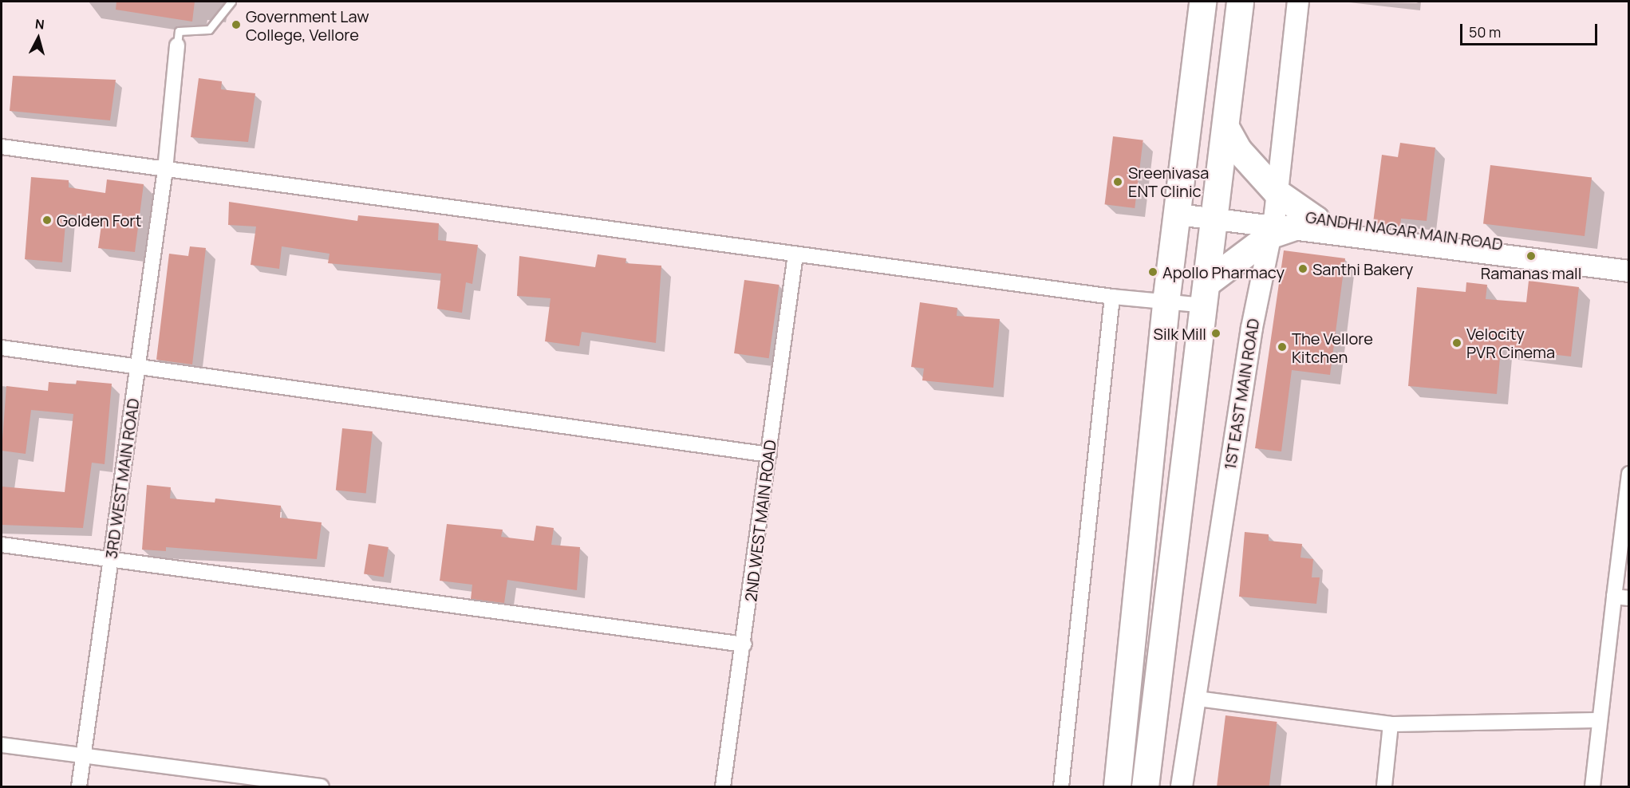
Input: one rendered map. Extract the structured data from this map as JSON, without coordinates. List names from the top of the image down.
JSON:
{
  "streets": {
    "street": [
      "GANDHI NAGAR MAIN ROAD",
      "1ST EAST MAIN ROAD",
      "3RD WEST MAIN ROAD",
      "2ND WEST MAIN ROAD"
    ]
  },
  "places": [
    "Government Law College, Vellore",
    "Sreenivasa ENT Clinic",
    "Golden Fort",
    "Ramanas mall",
    "Santhi Bakery",
    "Apollo Pharmacy",
    "Silk Mill",
    "Velocity PVR Cinema",
    "The Vellore Kitchen"
  ],
  "scale_bar": "50 m",
  "north": "top"
}
